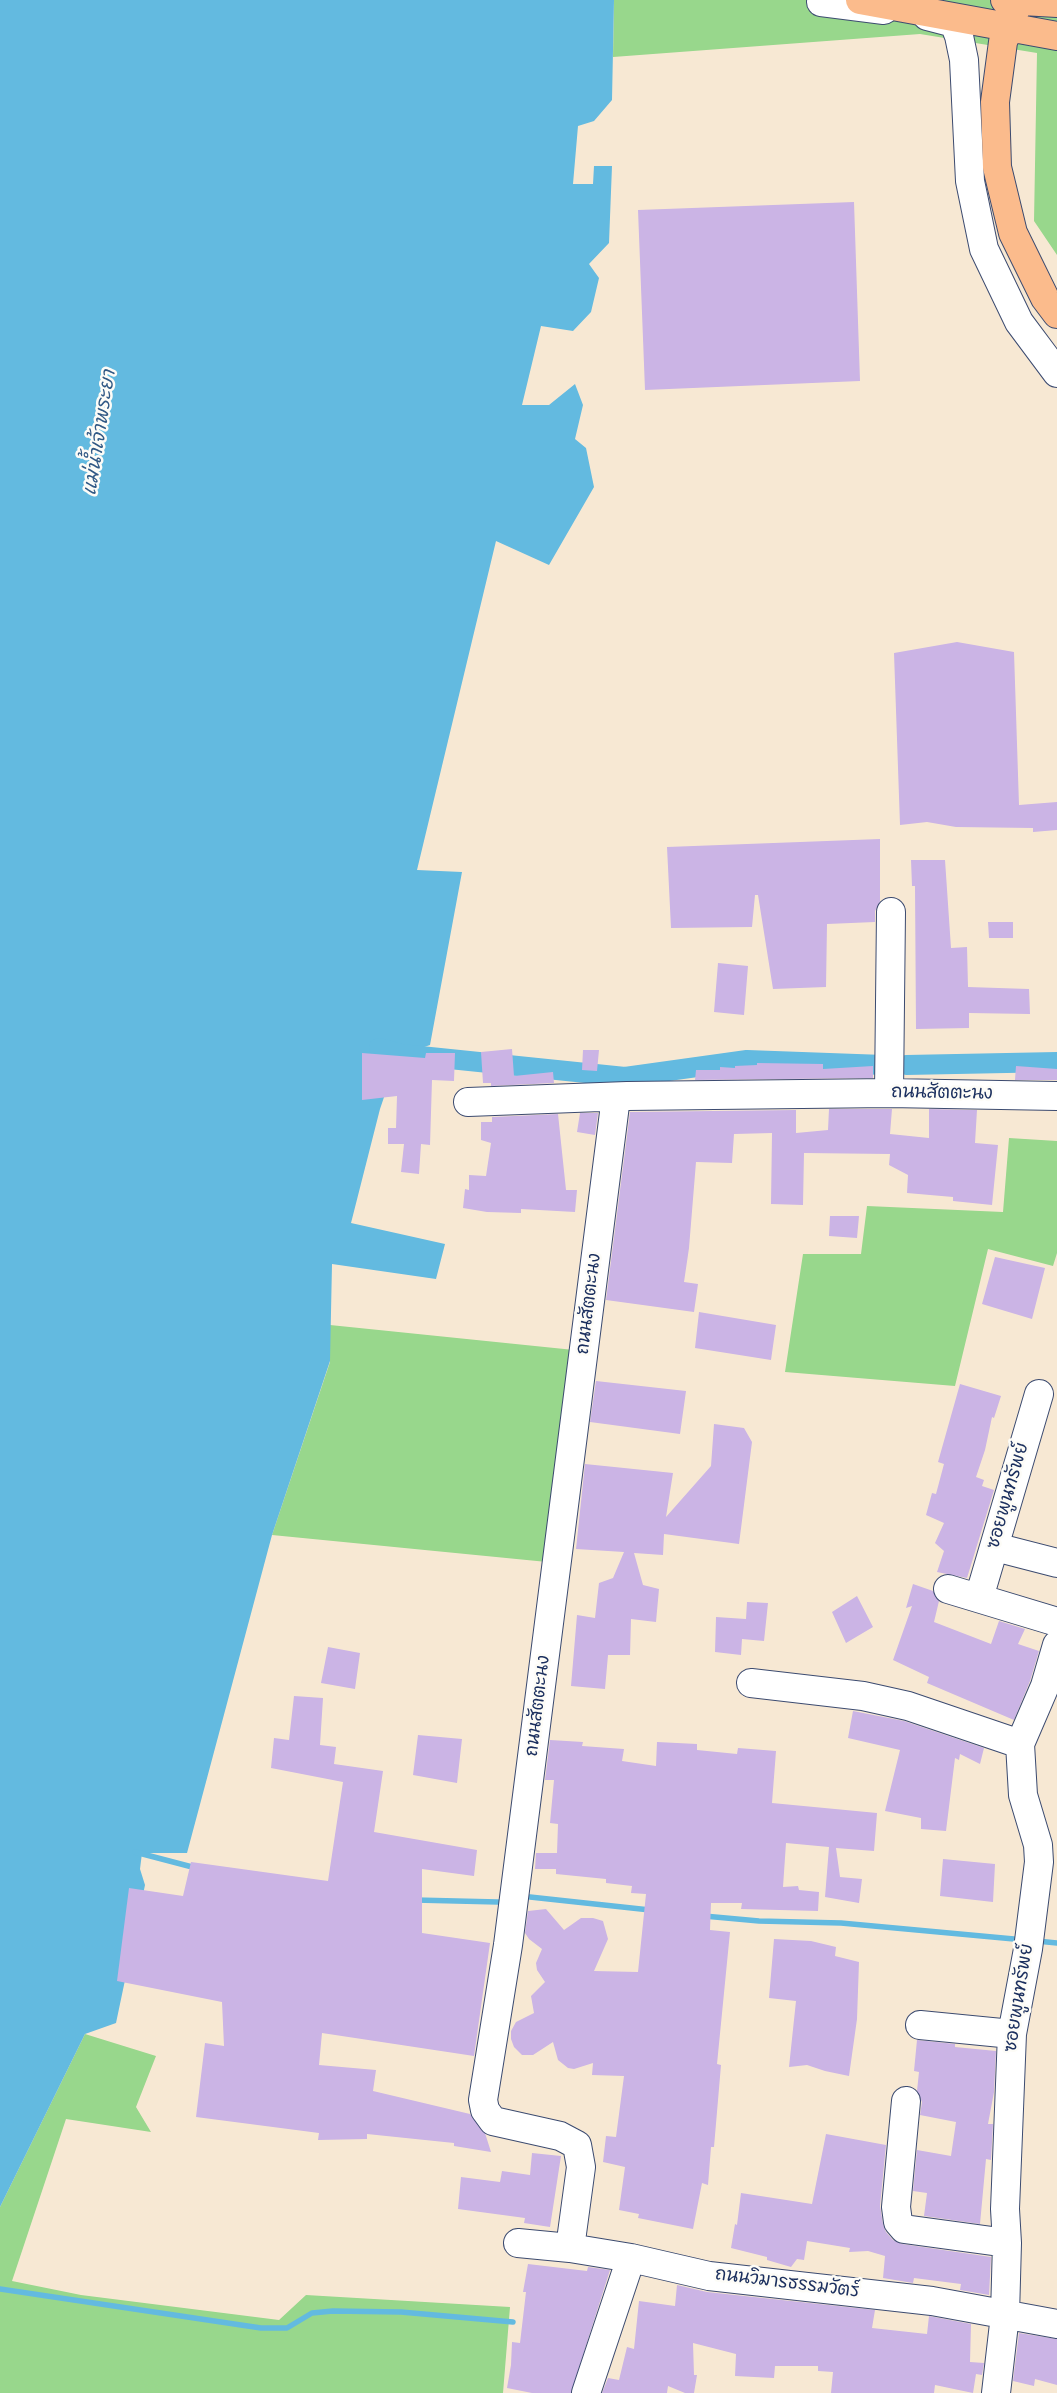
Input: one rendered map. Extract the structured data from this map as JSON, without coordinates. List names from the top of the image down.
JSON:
{
  "streets": {
    "street": ["ถนนสัตตะนง", "ซอยพูนทรัพย์", "ถนนวิมารธรรมวัตร์"]
  },
  "crossings": [
    ["ถนนสัตตะนง", "ถนนวิมารธรรมวัตร์"],
    ["ซอยพูนทรัพย์", "ถนนวิมารธรรมวัตร์"]
  ],
  "water": ["แม่น้ำเจ้าพระยา"]
}
